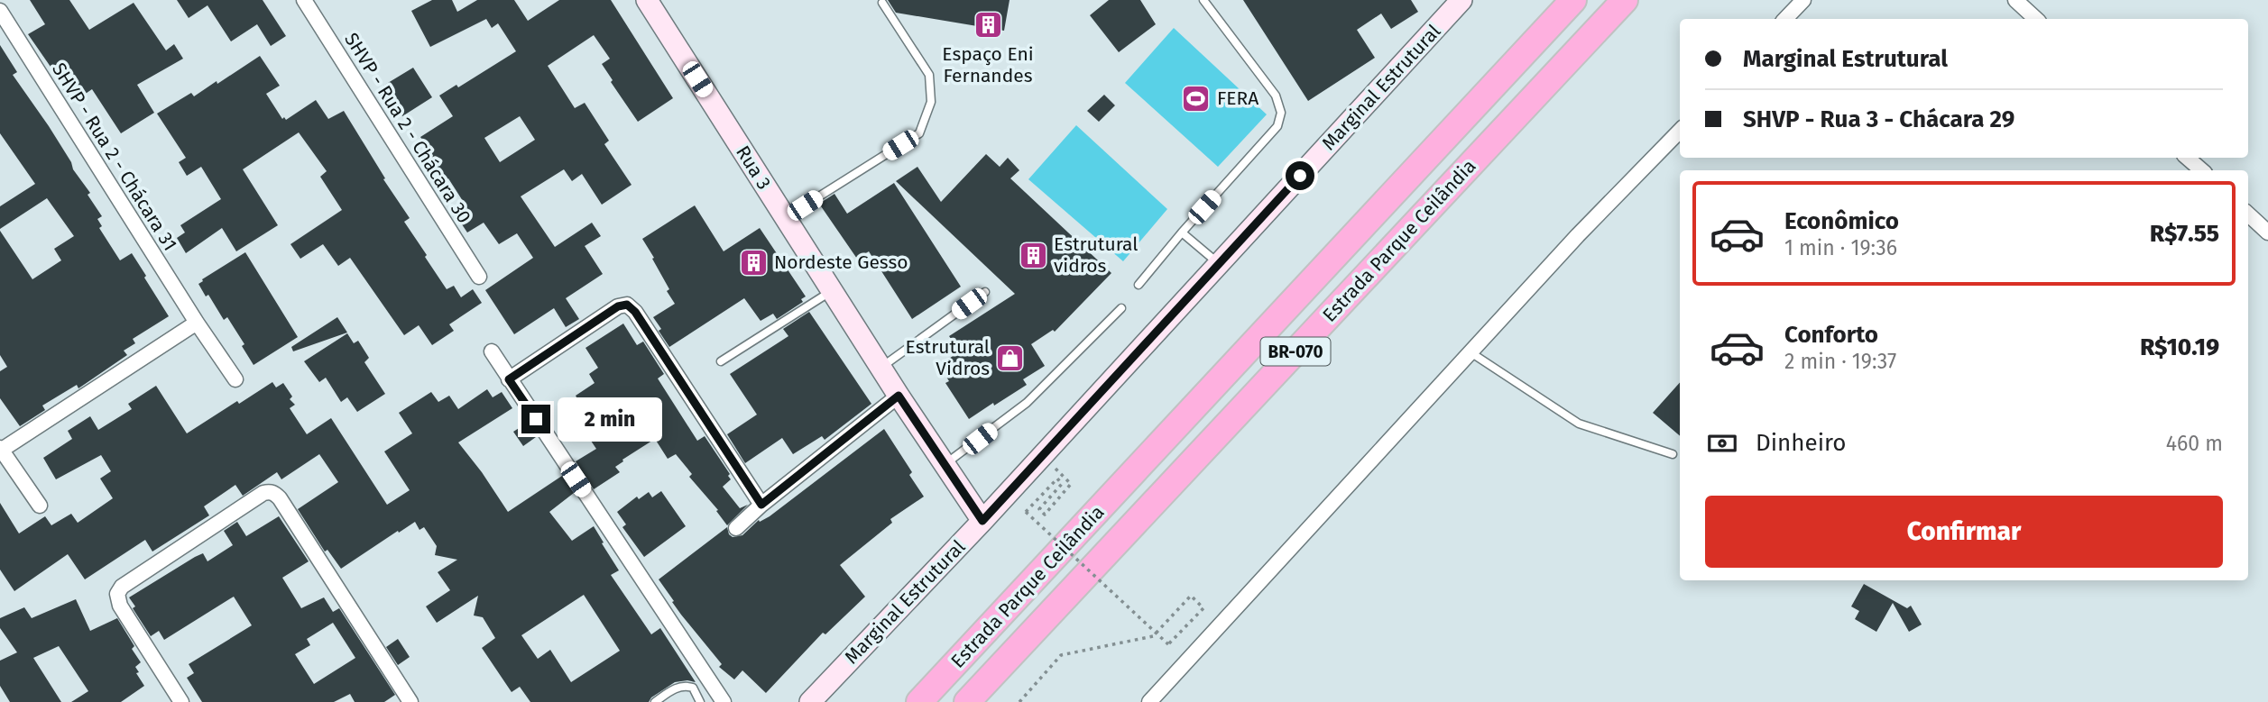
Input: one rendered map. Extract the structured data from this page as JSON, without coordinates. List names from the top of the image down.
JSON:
{
  "streets": {
    "highway": ["Estrada Parque Ceilândia", "BR-070"],
    "main road": ["Marginal Estrutural", "Rua 3"],
    "street": ["SHVP - Rua 2 - Chácara 30", "SHVP - Rua 2 - Chácara 31"]
  },
  "crossings": [
    ["Marginal Estrutural", "Rua 3"]
  ],
  "places": {
    "building": ["Espaço Eni Fernandes", "Estrutural vidros", "Nordeste Gesso"],
    "sports": ["FERA"],
    "shop": ["Estrutural Vidros"]
  },
  "page": {
    "banner": ["Marginal Estrutural", "SHVP - Rua 3 - Chácara 29"],
    "list": [
      {
        "name": "Econômico",
        "note": "1 min · 19:36",
        "value": "R$7.55"
      },
      {
        "name": "Conforto",
        "note": "2 min · 19:37",
        "value": "R$10.19"
      }
    ],
    "bubble": "2 min",
    "pay": ["Dinheiro", "460 m"],
    "buttons": "Confirmar"
  }
}
